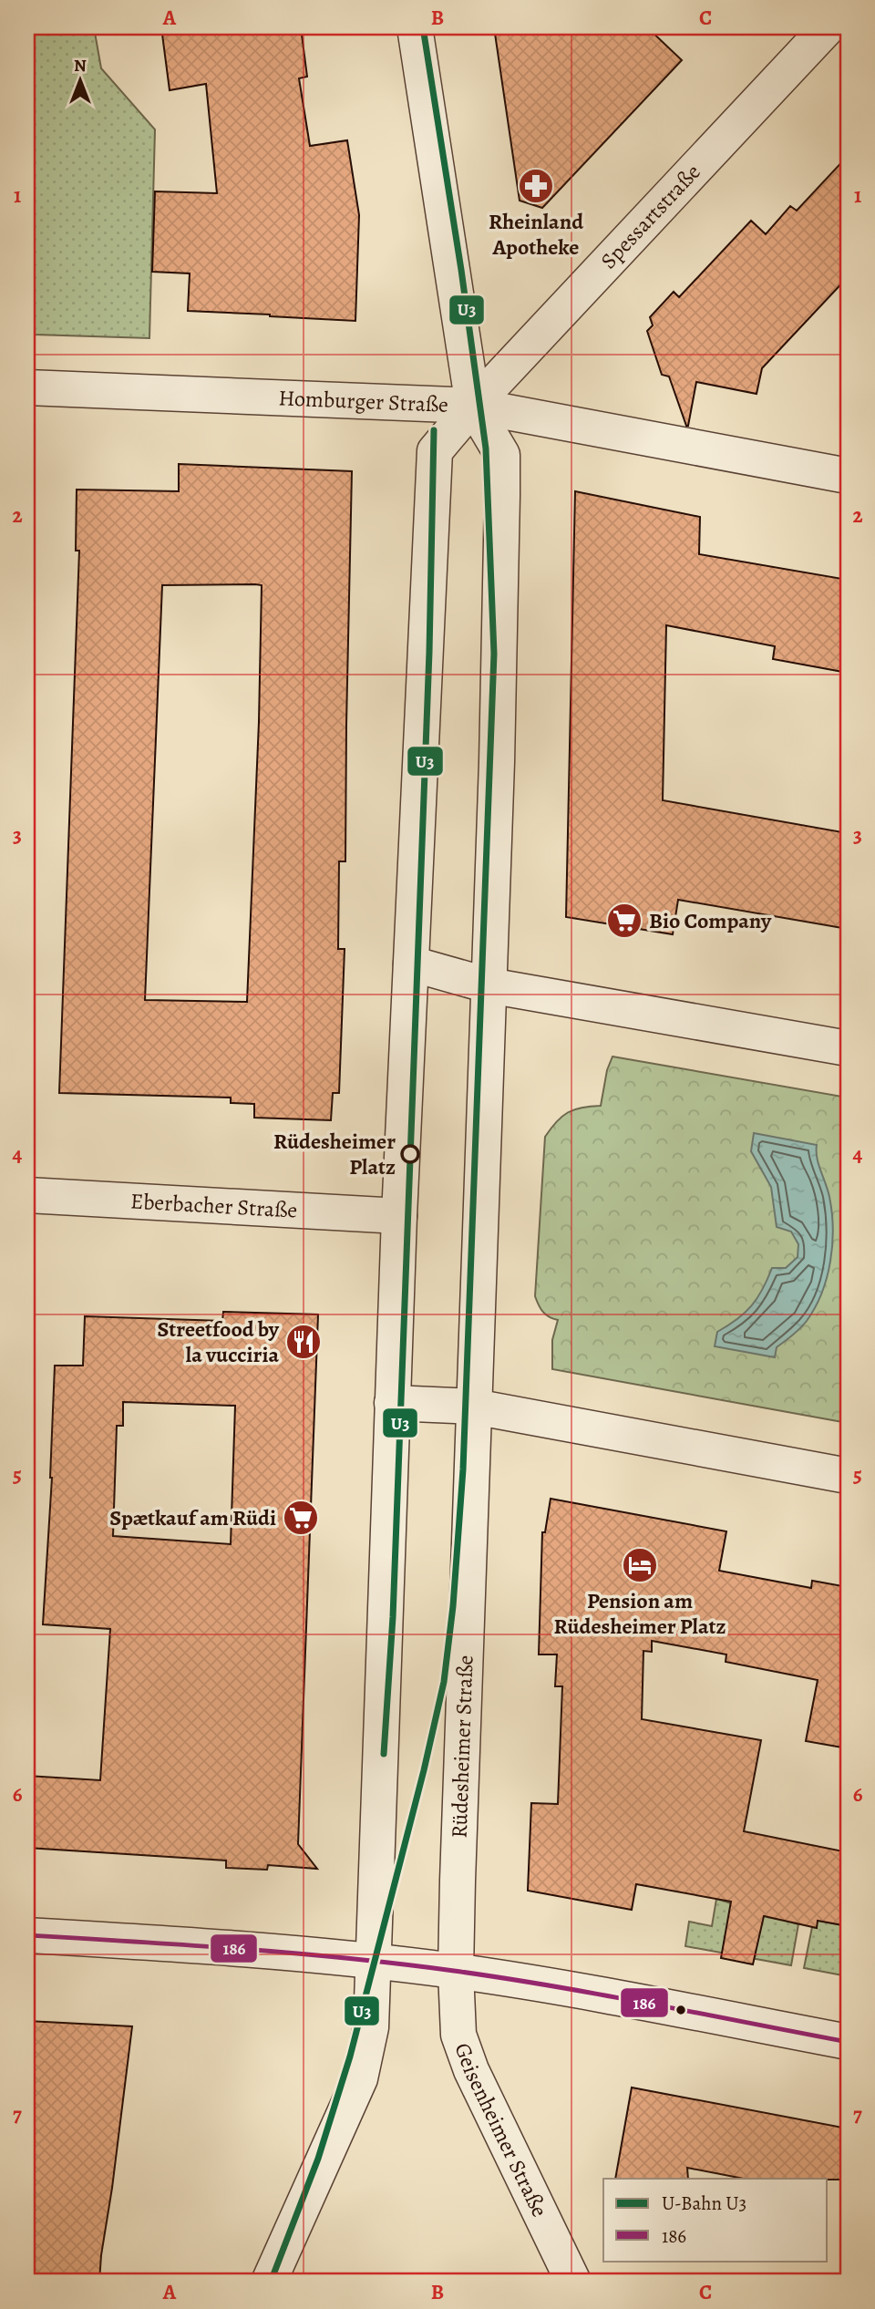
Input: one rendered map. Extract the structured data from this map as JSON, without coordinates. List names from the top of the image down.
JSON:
{
  "streets": {
    "street": [
      "Spessartstraße",
      "Homburger Straße",
      "Eberbacher Straße",
      "Rüdesheimer Straße",
      "Geisenheimer Straße"
    ]
  },
  "crossings": [
    ["Spessartstraße", "Homburger Straße"],
    ["Spessartstraße", "Rüdesheimer Straße"],
    ["Homburger Straße", "Rüdesheimer Straße"],
    ["Rüdesheimer Straße", "Geisenheimer Straße"]
  ],
  "places": {
    "pharmacy": ["Rheinland Apotheke"],
    "supermarket": ["Bio Company", "Spætkauf am Rüdi"],
    "other": ["Rüdesheimer Platz"],
    "restaurant": ["Streetfood by la vucciria"],
    "hotel": ["Pension am Rüdesheimer Platz"]
  },
  "lines": ["metro line U3", "transit line 186"],
  "legend": ["U-Bahn U3", "186"],
  "north": "top",
  "grid": {
    "columns": ["A", "B", "C"],
    "rows": [
      "1",
      "2",
      "3",
      "4",
      "5",
      "6",
      "7"
    ]
  }
}
